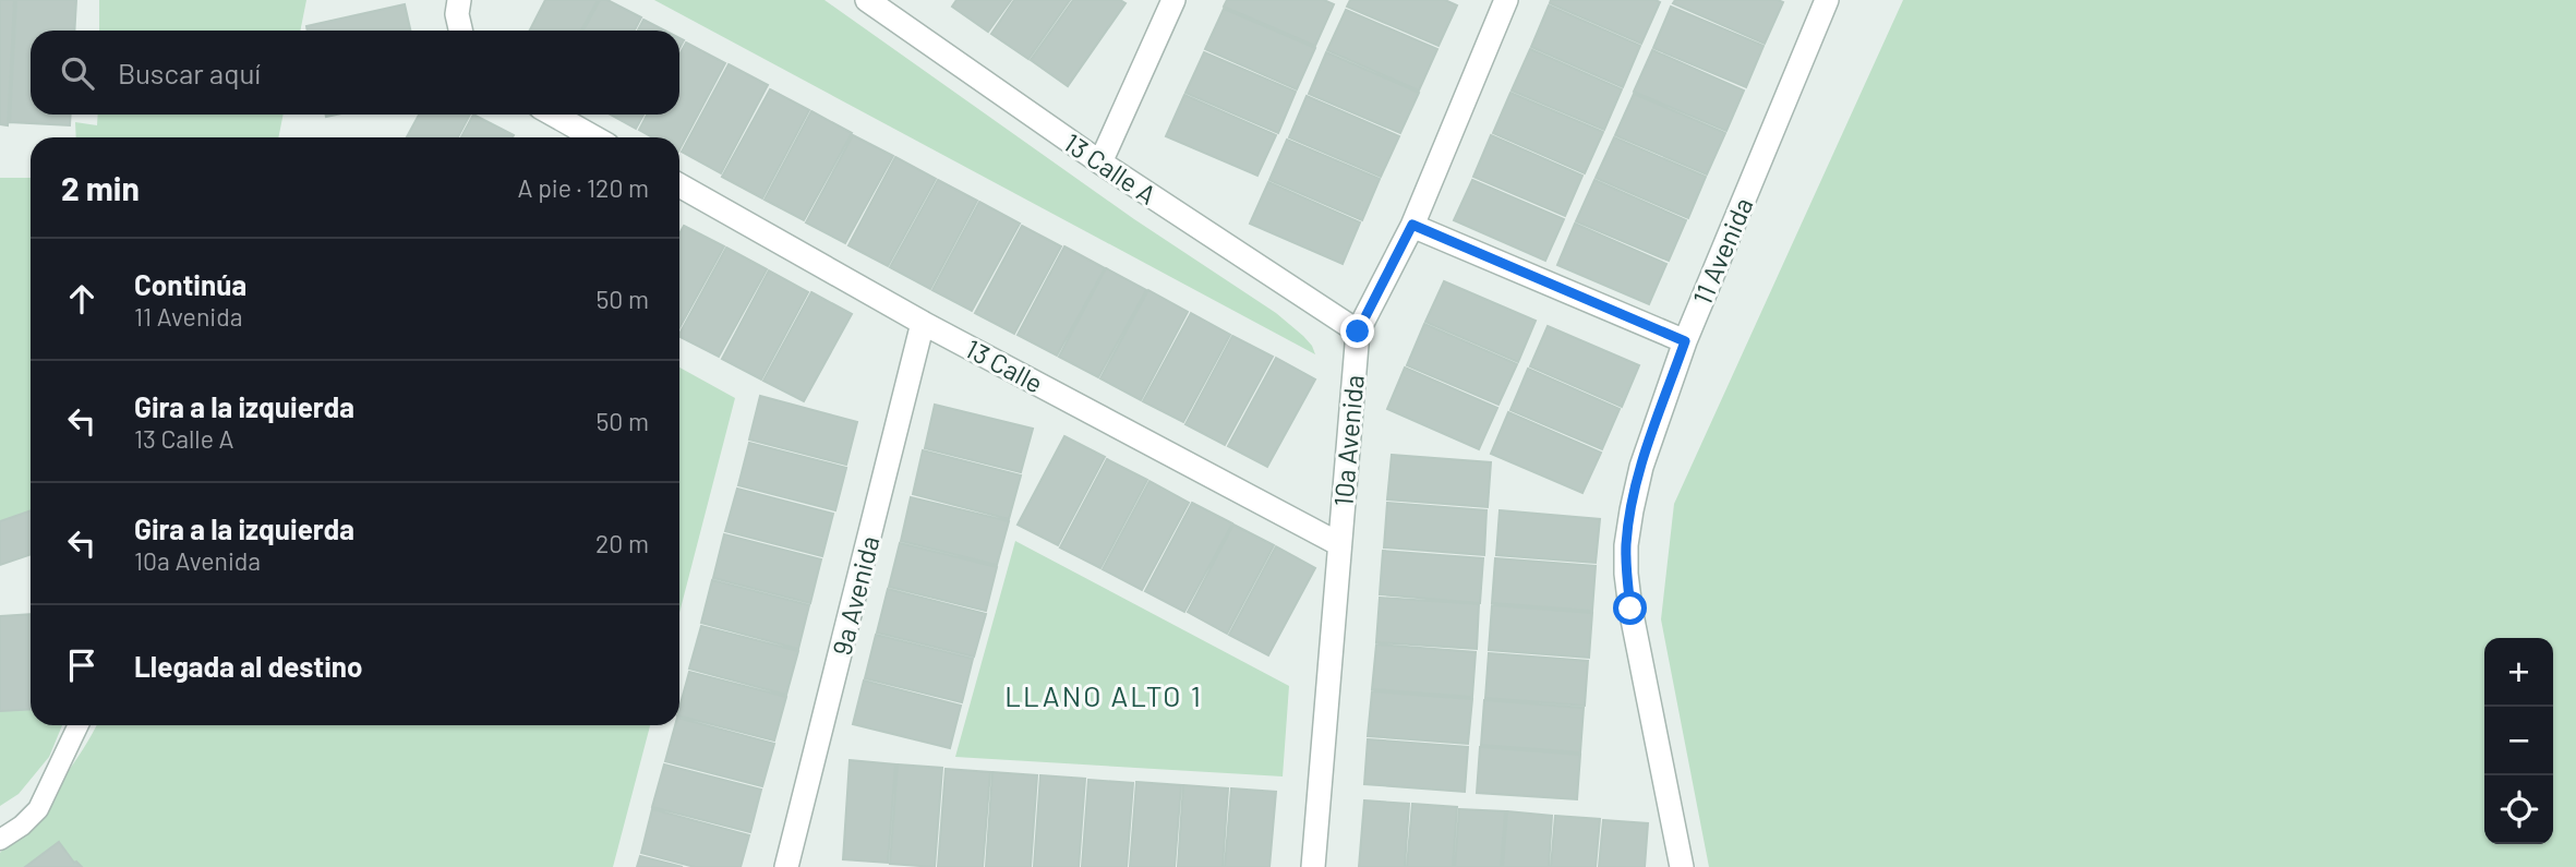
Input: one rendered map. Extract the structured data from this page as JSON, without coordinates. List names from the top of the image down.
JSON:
{
  "streets": {
    "street": [
      "13 Calle A",
      "11 Avenida",
      "13 Calle",
      "10a Avenida",
      "9a Avenida"
    ]
  },
  "crossings": [
    ["13 Calle A", "10a Avenida"],
    ["13 Calle", "10a Avenida"],
    ["13 Calle", "9a Avenida"]
  ],
  "districts": ["LLANO ALTO 1"],
  "page": {
    "search": "Buscar aquí",
    "heading": ["2 min", "A pie · 120 m"],
    "list": [
      ["Continúa", "11 Avenida", "50 m"],
      ["Gira a la izquierda", "13 Calle A", "50 m"],
      ["Gira a la izquierda", "10a Avenida", "20 m"],
      "Llegada al destino"
    ],
    "map_buttons": ["+", "−"]
  }
}
